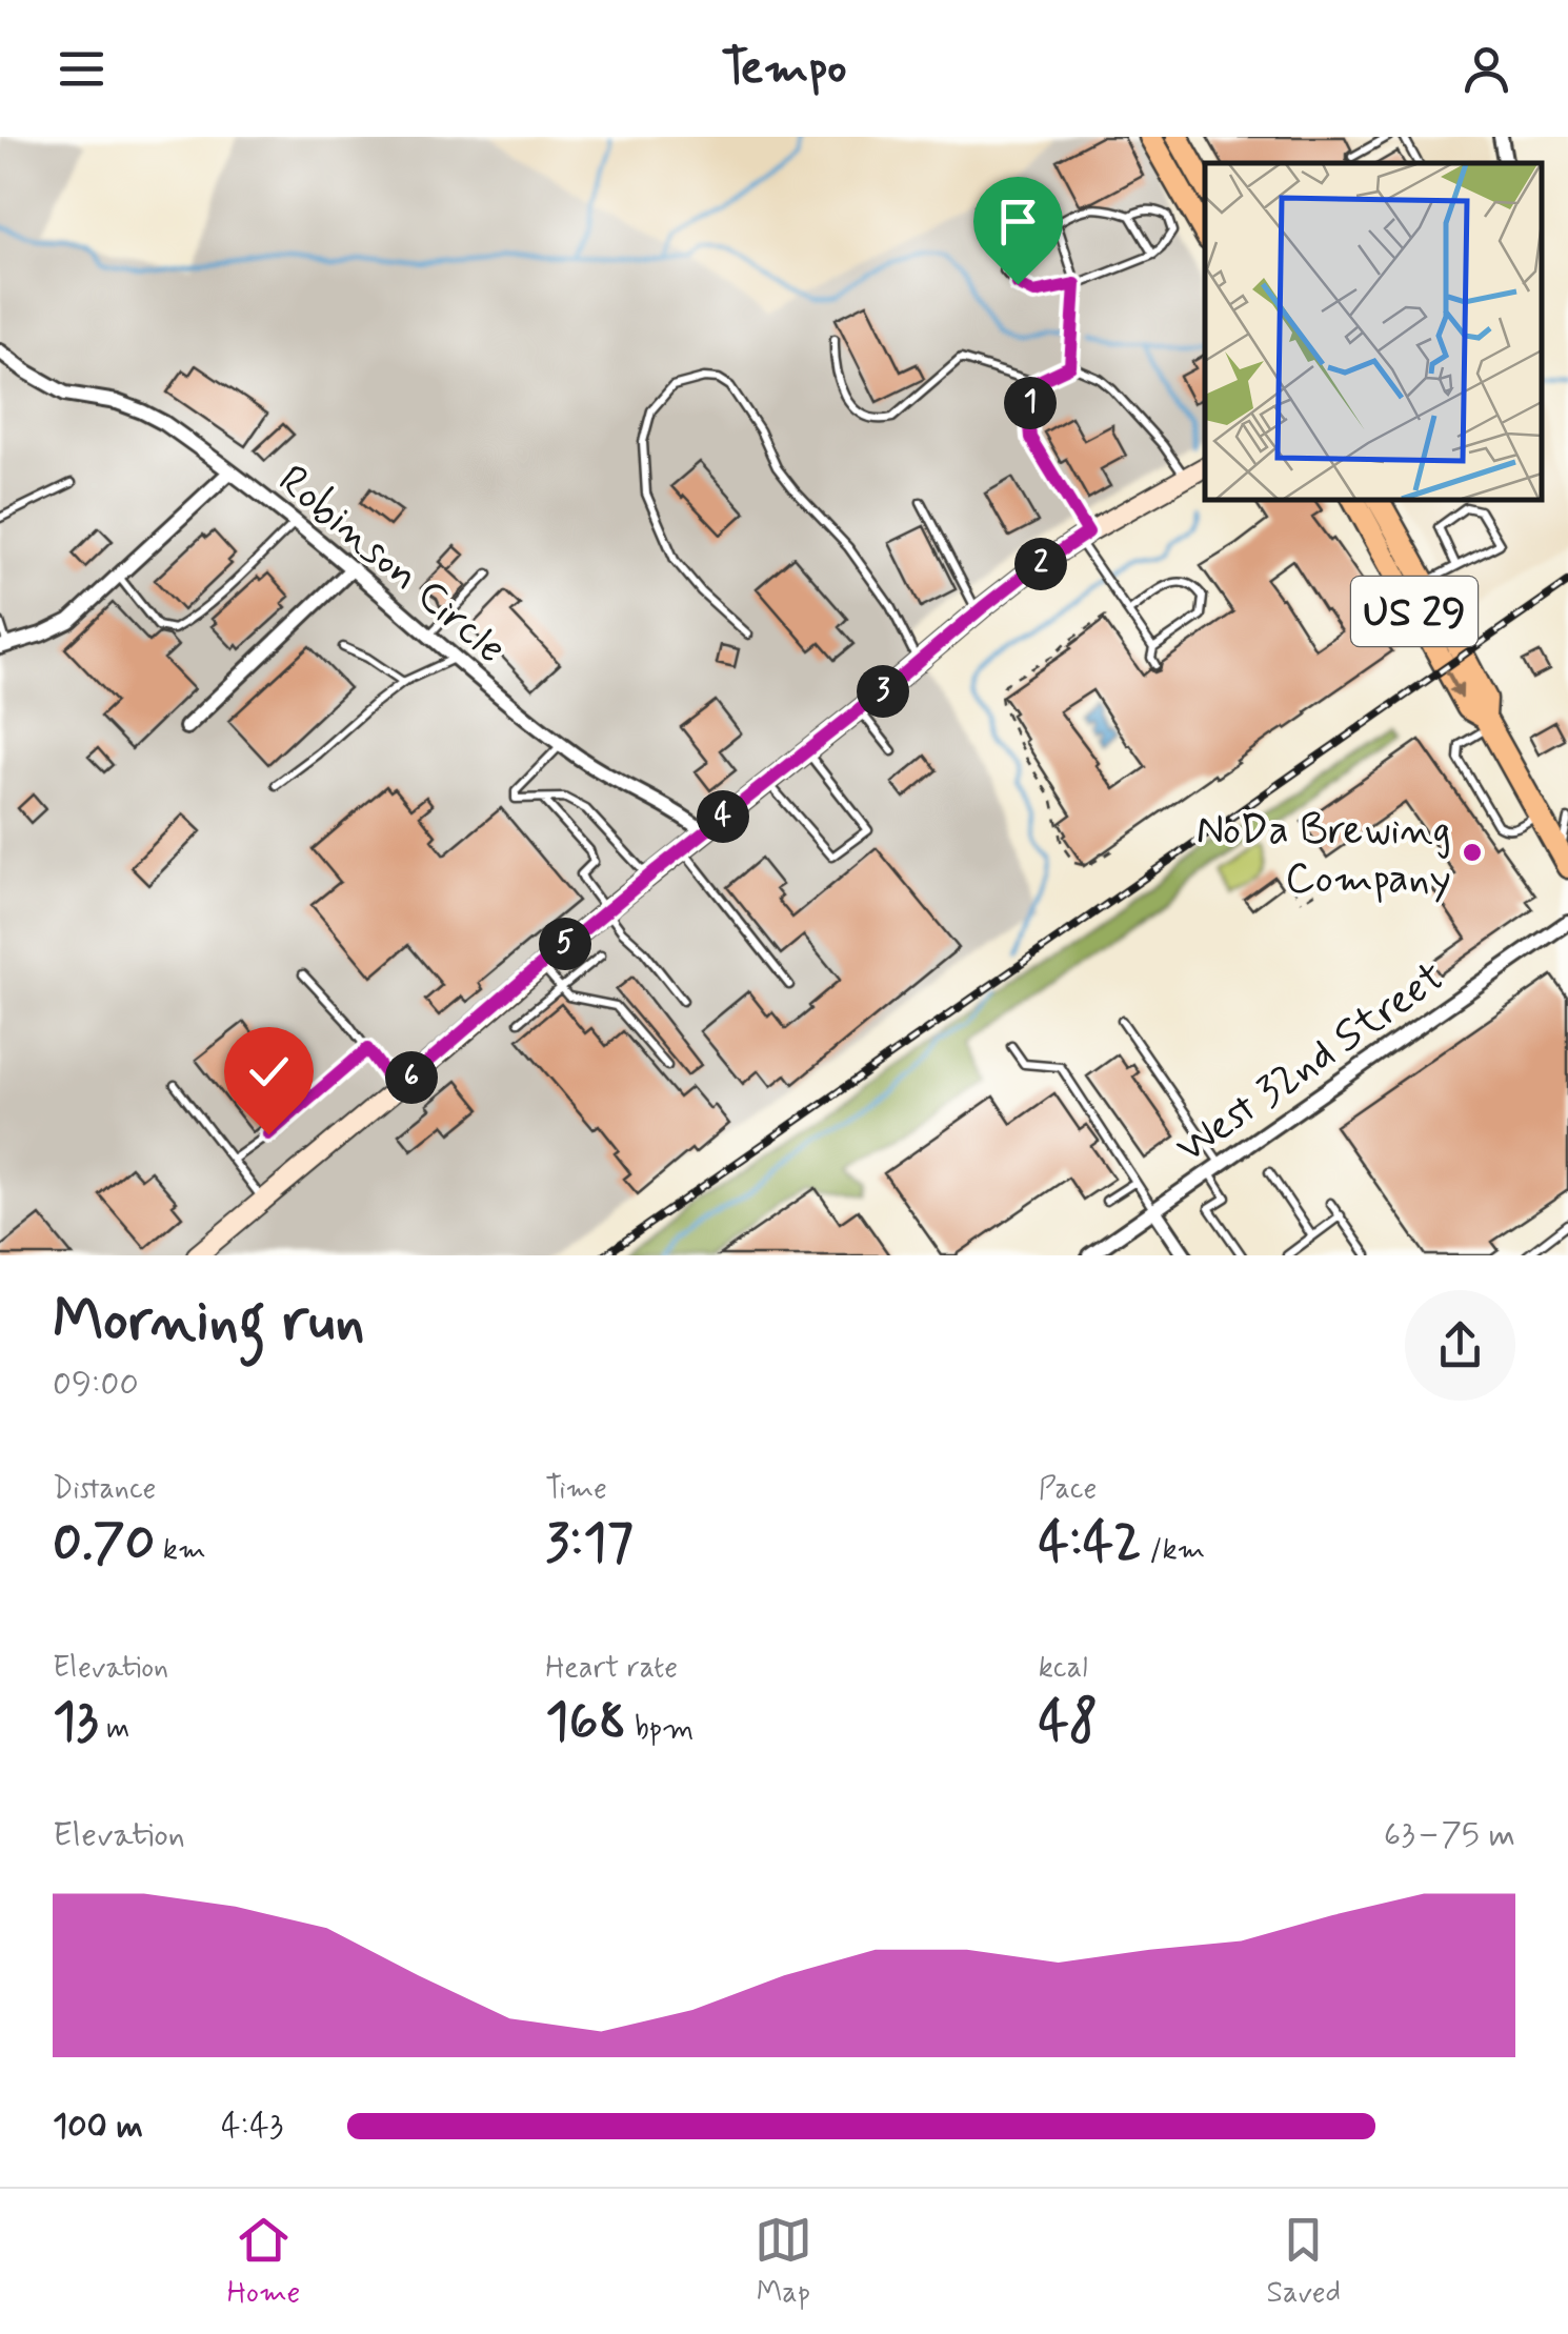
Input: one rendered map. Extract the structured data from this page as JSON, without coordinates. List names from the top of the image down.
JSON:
{
  "streets": {
    "main road": ["US 29"],
    "street": ["Robinson Circle", "West 32nd Street"]
  },
  "places": ["NoDa Brewing Company"],
  "page": {
    "header": "Tempo",
    "pins": [
      "1",
      "2",
      "3",
      "4",
      "5",
      "6"
    ],
    "heading": ["Morning run", "09:00"],
    "stats": [
      ["Distance", "0.70 km"],
      ["Time", "3:17"],
      ["Pace", "4:42 /km"],
      ["Elevation", "13 m"],
      ["Heart rate", "168 bpm"],
      ["kcal", "48"]
    ],
    "chart": ["Elevation", "63–75 m"],
    "list": [
      {
        "name": "100 m",
        "note": "4:43"
      }
    ],
    "tabs": ["Home", "Map", "Saved"]
  }
}
